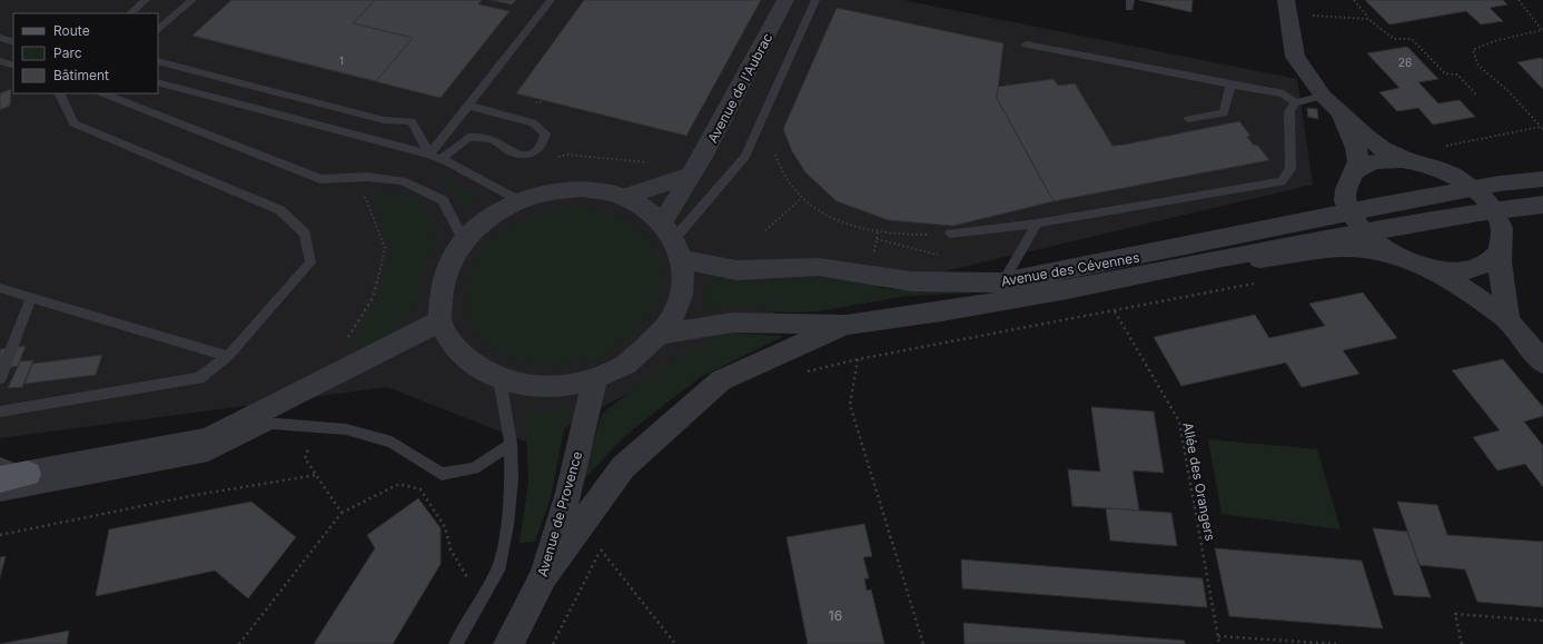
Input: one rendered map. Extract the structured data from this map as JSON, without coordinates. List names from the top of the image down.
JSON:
{
  "streets": {
    "street": ["Avenue de l'Aubrac", "Avenue des Cévennes", "Avenue de Provence"],
    "path": ["Allée des Orangers"]
  },
  "crossings": [
    ["Avenue de l'Aubrac", "Avenue des Cévennes"]
  ],
  "house_numbers": ["1", "26", "16"],
  "legend": ["Route", "Parc", "Bâtiment"]
}
